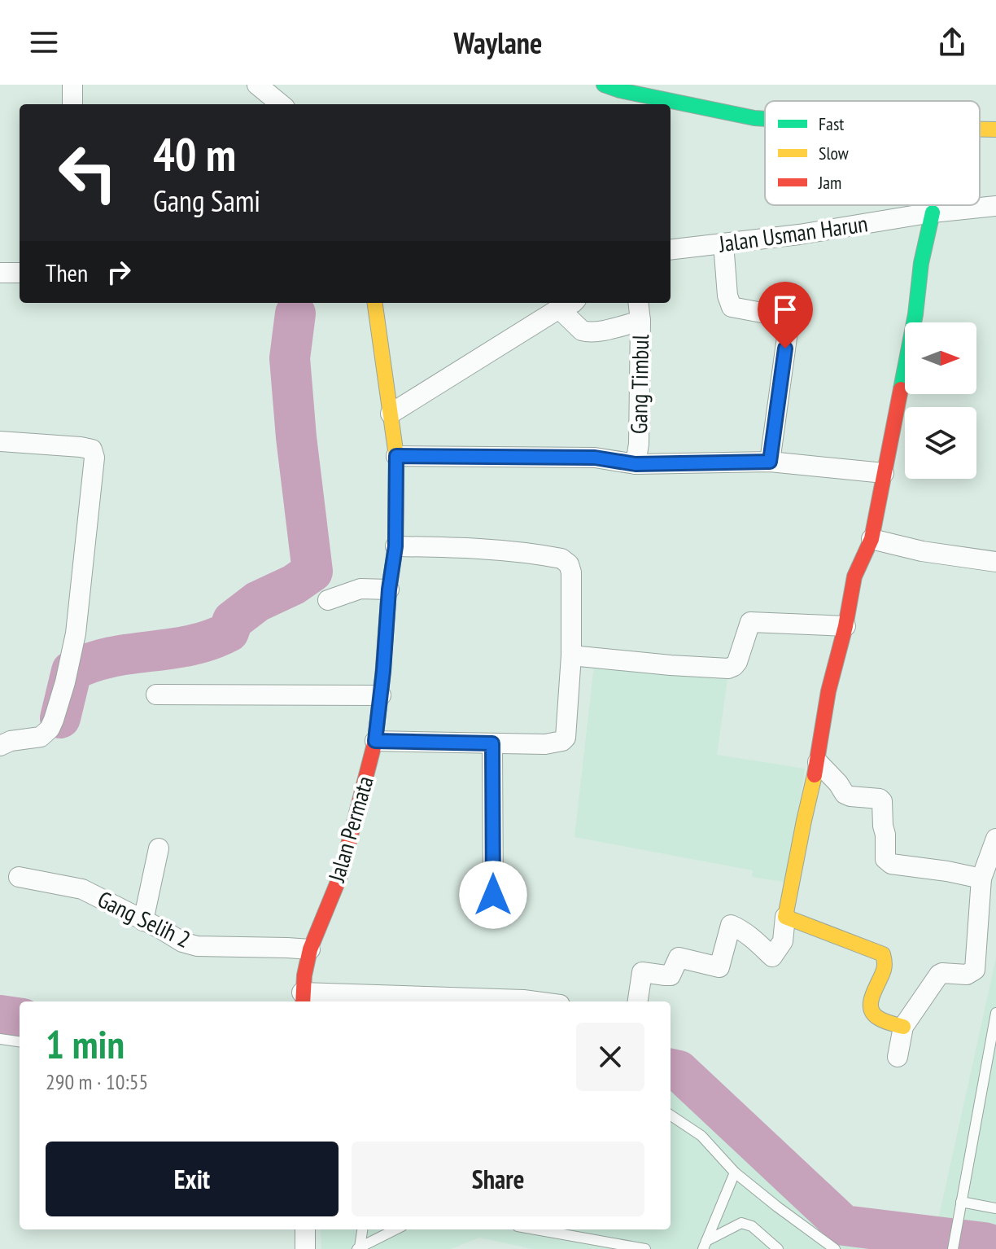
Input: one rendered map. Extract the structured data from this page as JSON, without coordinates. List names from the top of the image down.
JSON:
{
  "streets": {
    "main road": ["Jalan Permata"],
    "street": ["Jalan Usman Harun", "Gang Timbul", "Gang Selih 2"]
  },
  "crossings": [
    ["Gang Timbul", "Jalan Permata"],
    ["Jalan Permata", "Gang Selih 2"]
  ],
  "legend": ["Fast", "Slow", "Jam"],
  "north": "right",
  "page": {
    "header": "Waylane",
    "turn": ["40 m", "Gang Sami"],
    "then": "Then",
    "heading": ["1 min", "290 m · 10:55"],
    "buttons": ["Exit", "Share"]
  }
}
